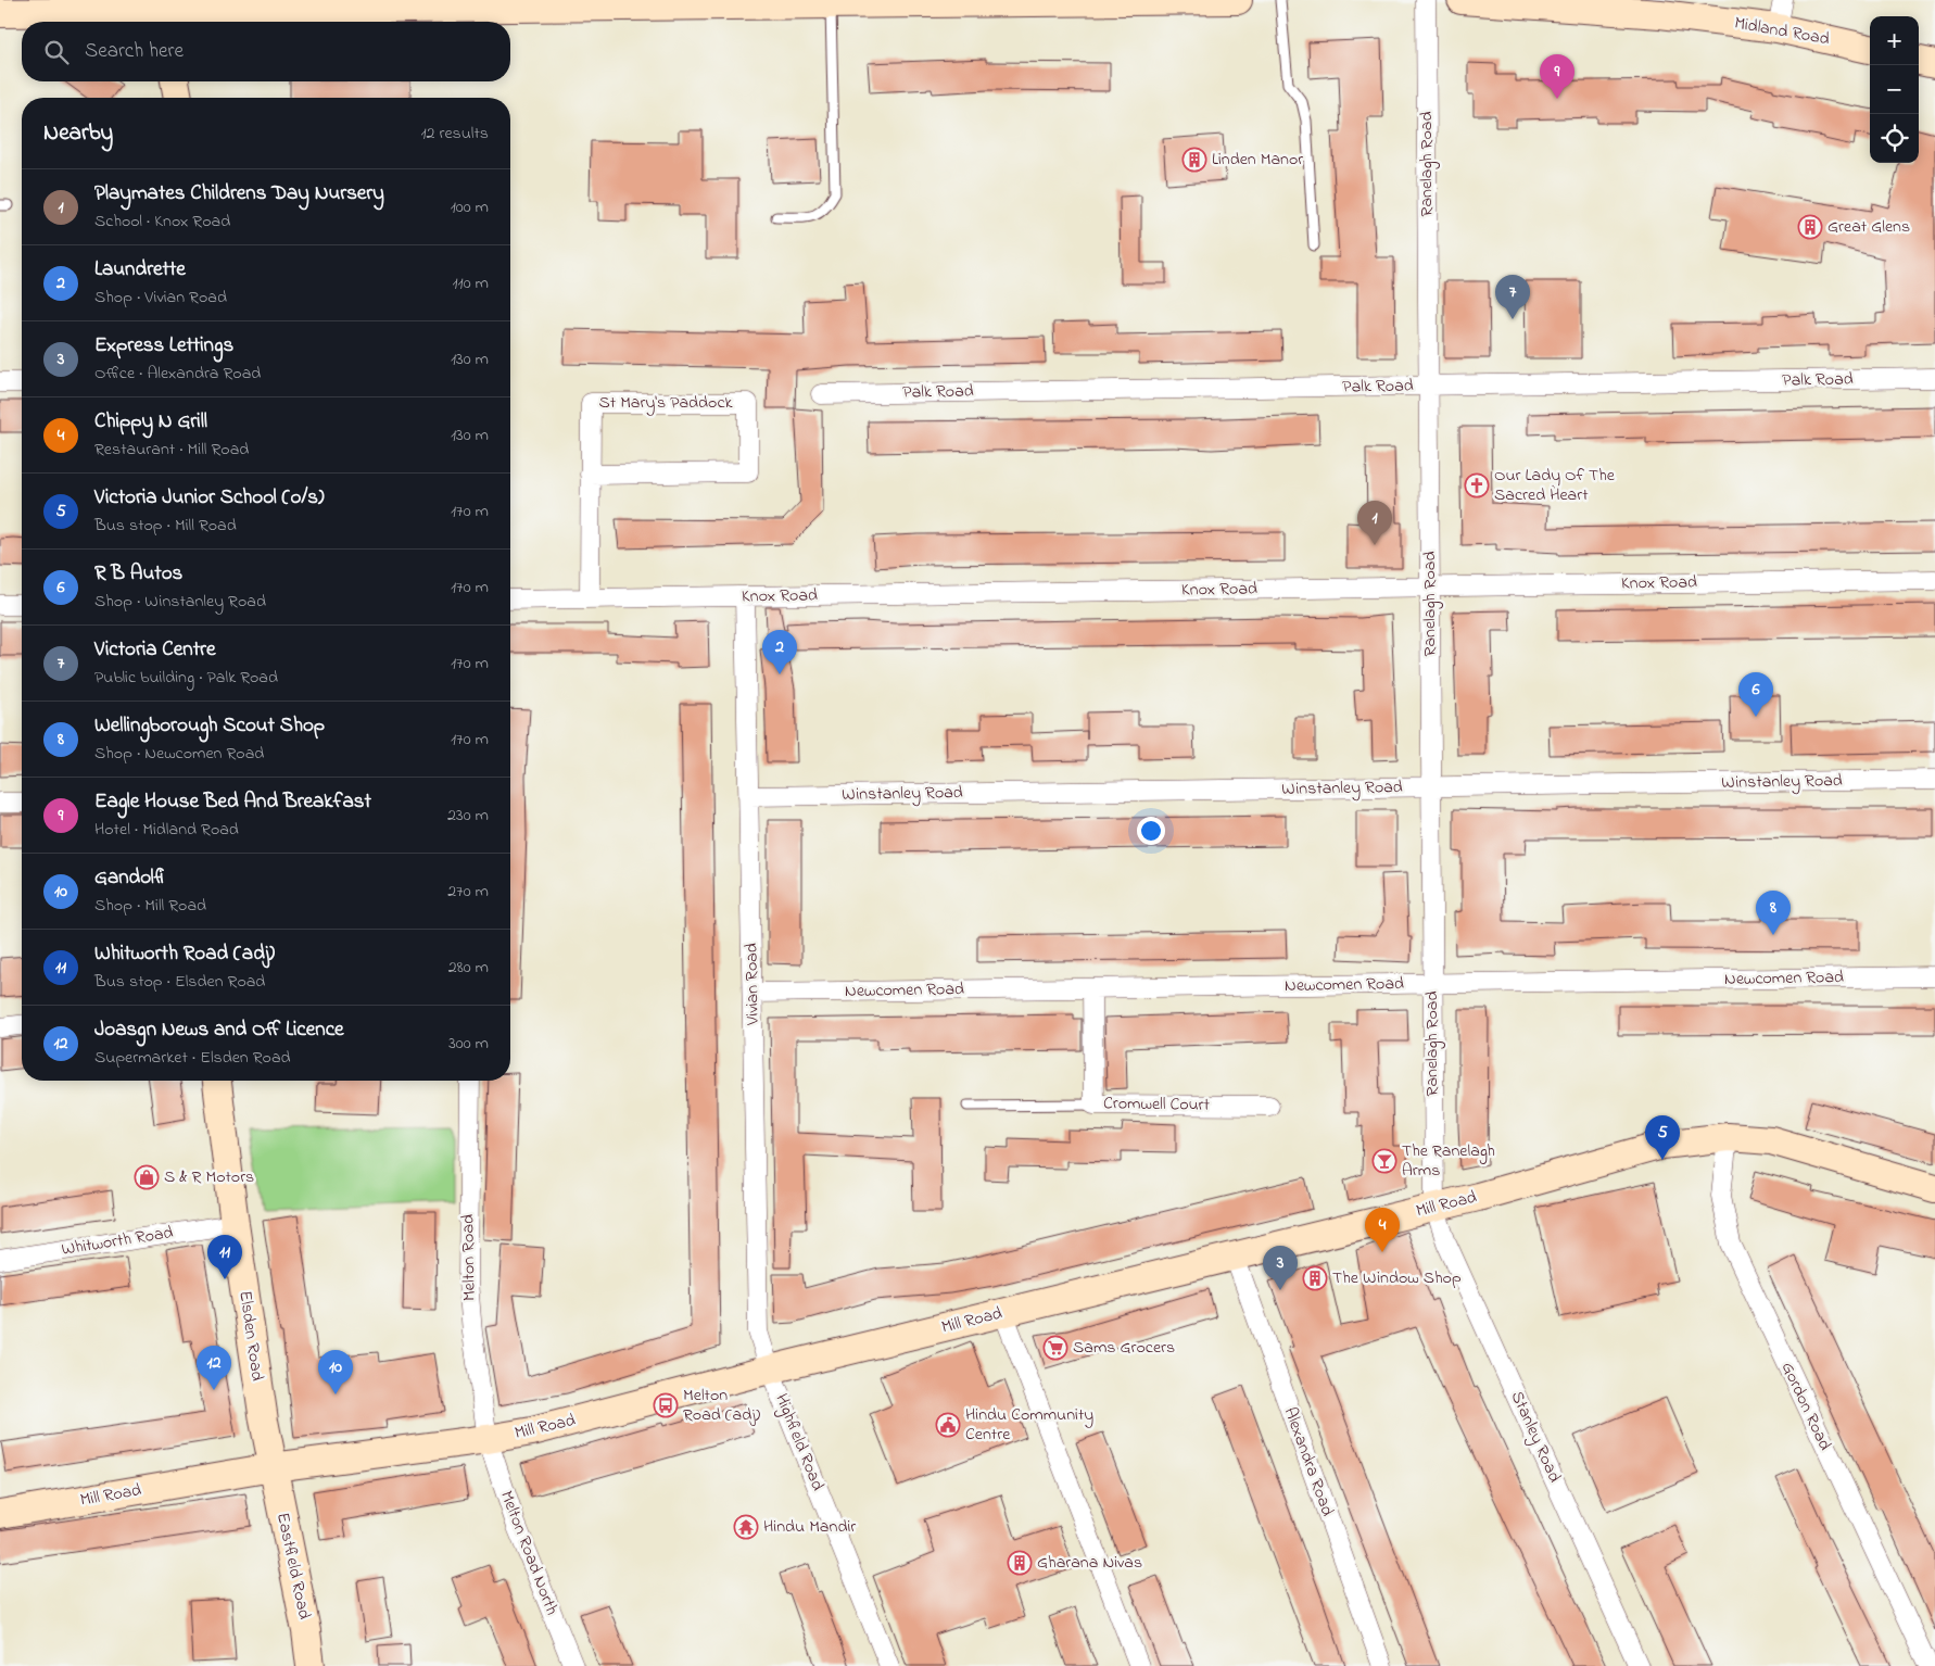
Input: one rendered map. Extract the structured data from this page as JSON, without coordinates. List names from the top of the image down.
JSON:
{
  "streets": {
    "main road": [
      "Midland Road",
      "Mill Road",
      "Elsden Road",
      "Eastfield Road"
    ],
    "street": [
      "Ranelagh Road",
      "Palk Road",
      "St Mary's Paddock",
      "Knox Road",
      "Winstanley Road",
      "Newcomen Road",
      "Vivian Road",
      "Cromwell Court",
      "Whitworth Road",
      "Melton Road",
      "Gordon Road",
      "Stanley Road",
      "Highfield Road",
      "Alexandra Road",
      "Melton Road North"
    ]
  },
  "crossings": [
    ["Ranelagh Road", "Palk Road"],
    ["Ranelagh Road", "Knox Road"],
    ["Ranelagh Road", "Winstanley Road"],
    ["Ranelagh Road", "Newcomen Road"],
    ["Ranelagh Road", "Mill Road"],
    ["Ranelagh Road", "Stanley Road"],
    ["St Mary's Paddock", "Knox Road"],
    ["Knox Road", "Vivian Road"],
    ["Winstanley Road", "Vivian Road"],
    ["Newcomen Road", "Vivian Road"],
    ["Newcomen Road", "Cromwell Court"],
    ["Vivian Road", "Mill Road"],
    ["Vivian Road", "Highfield Road"],
    ["Mill Road", "Melton Road"],
    ["Mill Road", "Elsden Road"],
    ["Mill Road", "Gordon Road"],
    ["Mill Road", "Stanley Road"],
    ["Mill Road", "Highfield Road"],
    ["Mill Road", "Alexandra Road"],
    ["Mill Road", "Melton Road North"],
    ["Mill Road", "Eastfield Road"],
    ["Whitworth Road", "Elsden Road"],
    ["Melton Road", "Melton Road North"],
    ["Elsden Road", "Eastfield Road"]
  ],
  "places": {
    "building": [
      "Linden Manor",
      "Great Glens",
      "The Window Shop",
      "Gharana Nivas"
    ],
    "church": ["Our Lady Of The Sacred Heart"],
    "bar": ["The Ranelagh Arms"],
    "shop": ["S & R Motors"],
    "supermarket": ["Sams Grocers"],
    "bus stop": ["Melton Road (adj)"],
    "public building": ["Hindu Community Centre"],
    "temple": ["Hindu Mandir"]
  },
  "page": {
    "map_buttons": ["+", "−"],
    "search": "Search here",
    "pins": [
      "9",
      "7",
      "1",
      "2",
      "6",
      "8",
      "5",
      "4",
      "11",
      "3",
      "12",
      "10"
    ],
    "heading": ["Nearby", "12 results"],
    "list": [
      {
        "mark": "1",
        "name": "Playmates Childrens Day Nursery",
        "note": "School · Knox Road",
        "value": "100 m"
      },
      {
        "mark": "2",
        "name": "Laundrette",
        "note": "Shop · Vivian Road",
        "value": "110 m"
      },
      {
        "mark": "3",
        "name": "Express Lettings",
        "note": "Office · Alexandra Road",
        "value": "130 m"
      },
      {
        "mark": "4",
        "name": "Chippy N Grill",
        "note": "Restaurant · Mill Road",
        "value": "130 m"
      },
      {
        "mark": "5",
        "name": "Victoria Junior School (o/s)",
        "note": "Bus stop · Mill Road",
        "value": "170 m"
      },
      {
        "mark": "6",
        "name": "R B Autos",
        "note": "Shop · Winstanley Road",
        "value": "170 m"
      },
      {
        "mark": "7",
        "name": "Victoria Centre",
        "note": "Public building · Palk Road",
        "value": "170 m"
      },
      {
        "mark": "8",
        "name": "Wellingborough Scout Shop",
        "note": "Shop · Newcomen Road",
        "value": "170 m"
      },
      {
        "mark": "9",
        "name": "Eagle House Bed And Breakfast",
        "note": "Hotel · Midland Road",
        "value": "230 m"
      },
      {
        "mark": "10",
        "name": "Gandolfi",
        "note": "Shop · Mill Road",
        "value": "270 m"
      },
      {
        "mark": "11",
        "name": "Whitworth Road (adj)",
        "note": "Bus stop · Elsden Road",
        "value": "280 m"
      },
      {
        "mark": "12",
        "name": "Joasgn News and Off Licence",
        "note": "Supermarket · Elsden Road",
        "value": "300 m"
      }
    ]
  }
}
